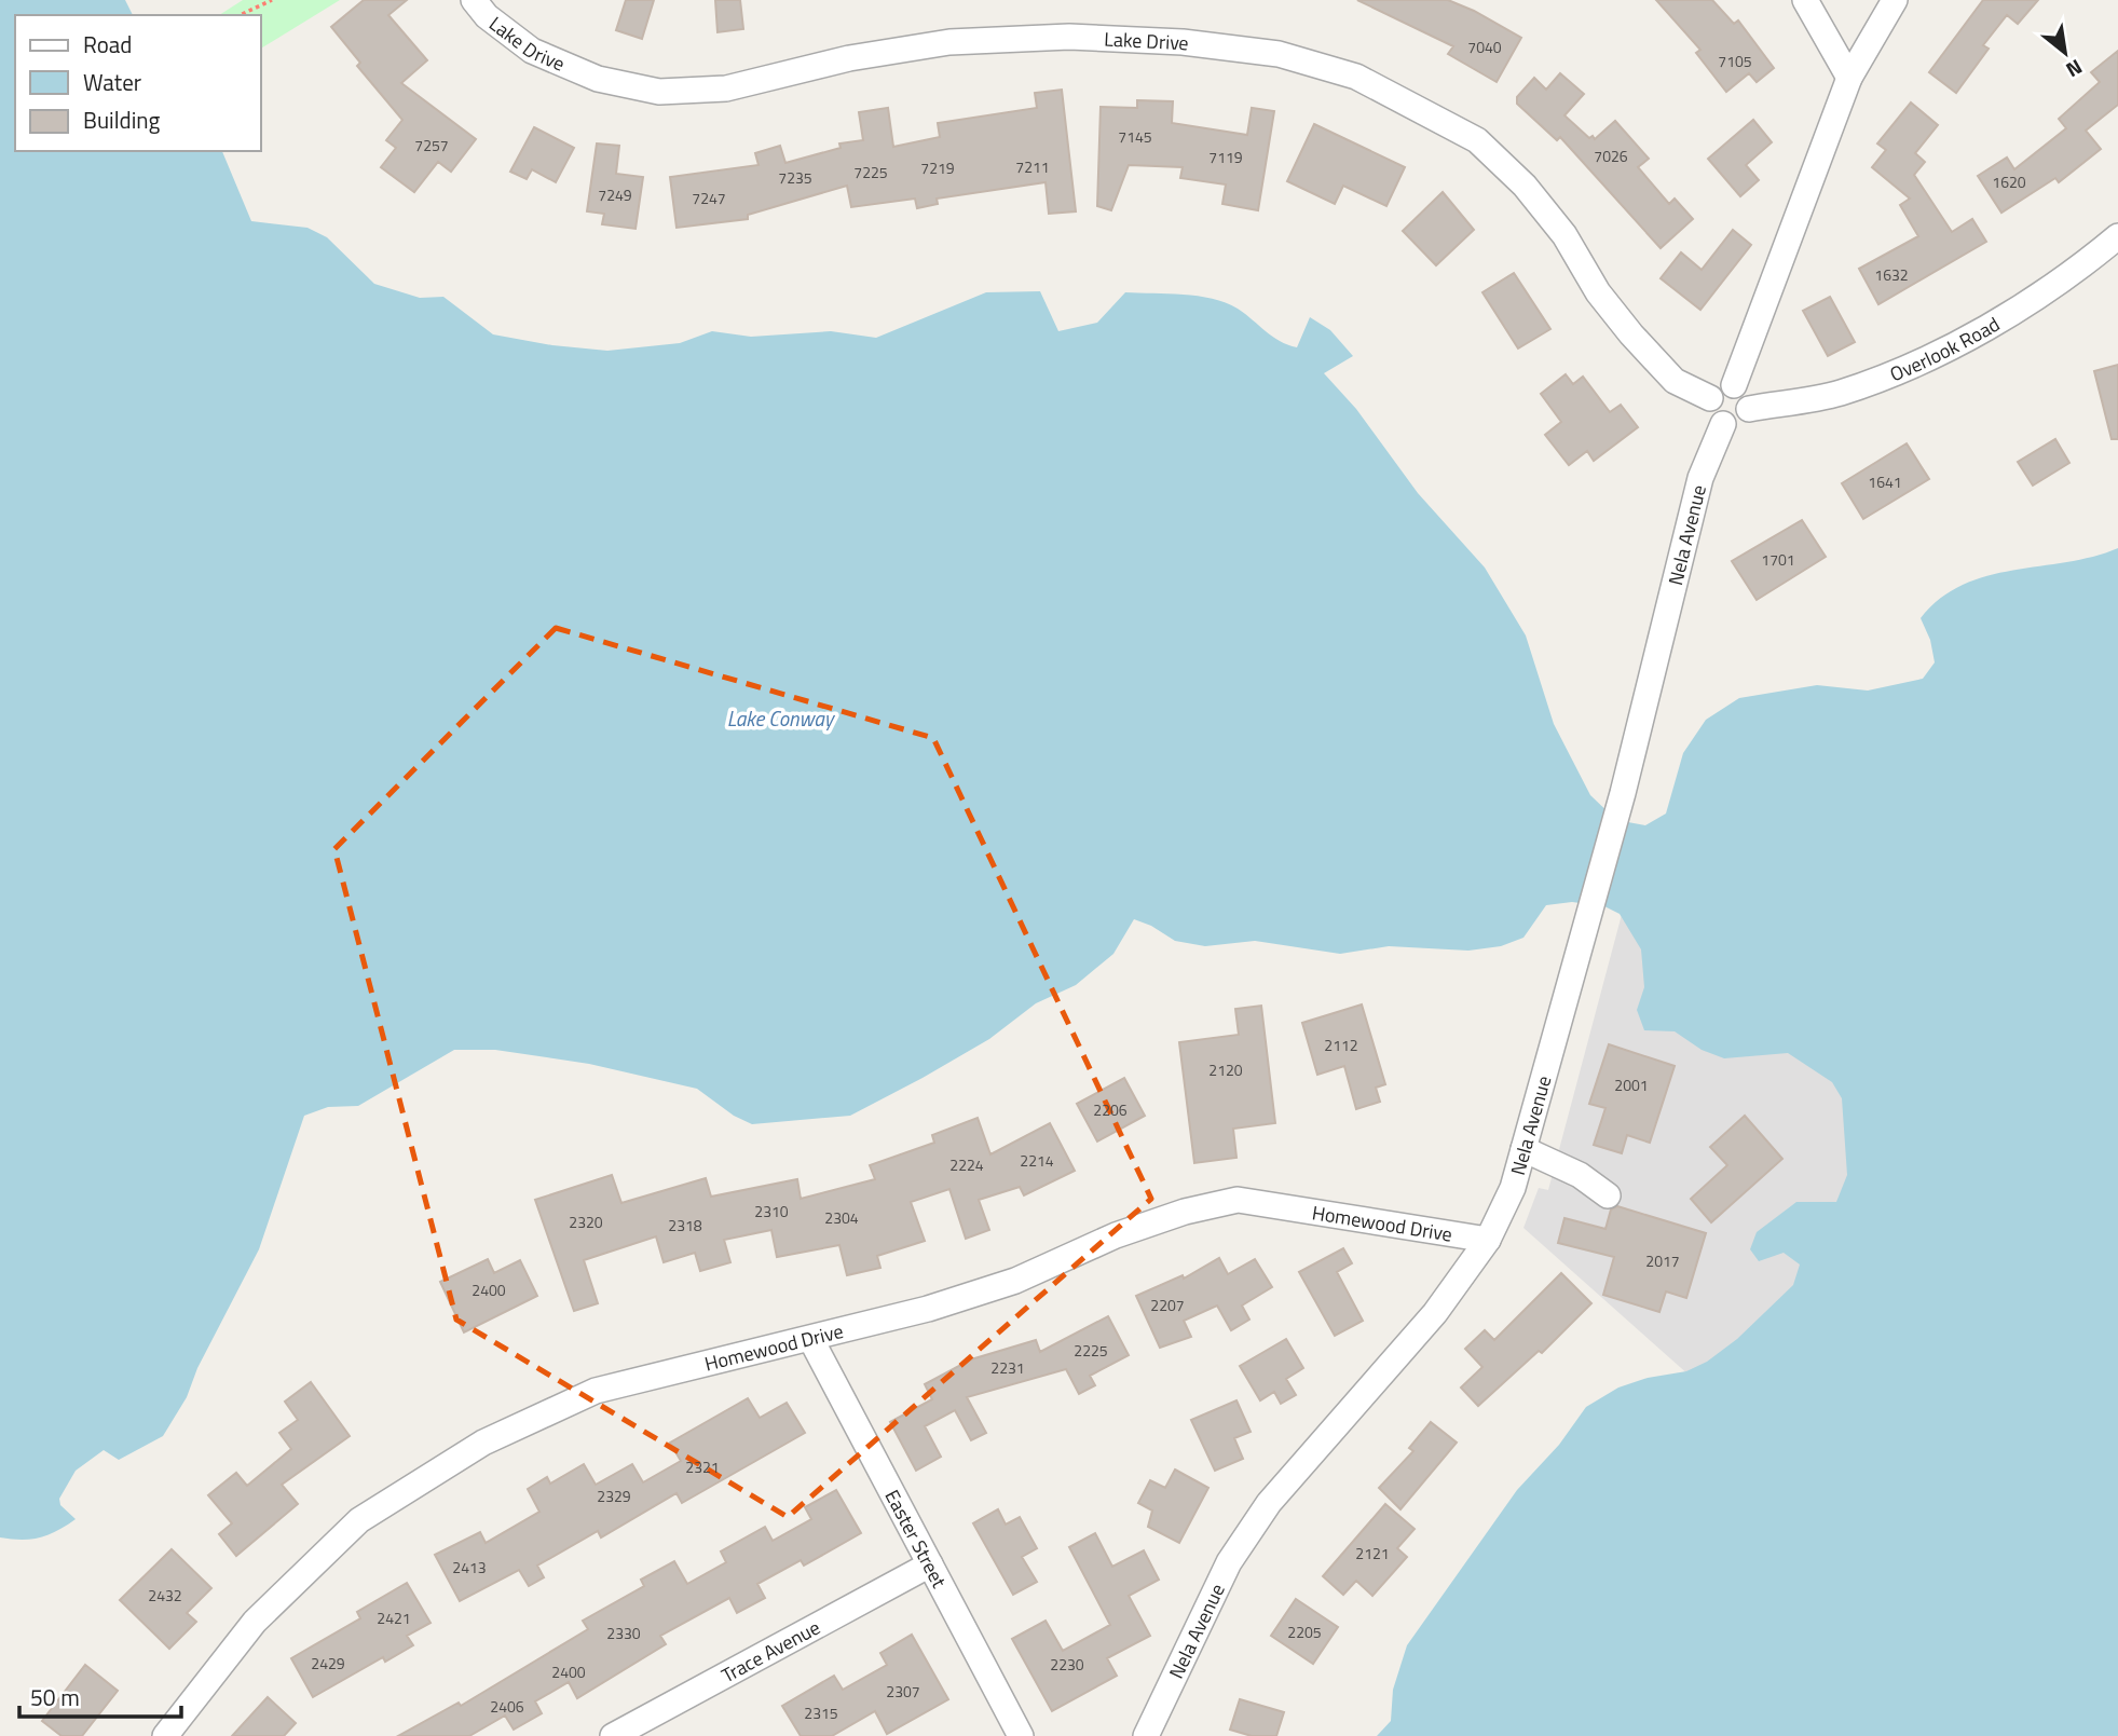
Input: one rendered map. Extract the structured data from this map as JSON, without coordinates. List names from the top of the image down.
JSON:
{
  "streets": {
    "street": [
      "Lake Drive",
      "Overlook Road",
      "Nela Avenue",
      "Homewood Drive",
      "Easter Street",
      "Trace Avenue"
    ]
  },
  "crossings": [
    ["Lake Drive", "Overlook Road"],
    ["Lake Drive", "Nela Avenue"],
    ["Overlook Road", "Nela Avenue"],
    ["Nela Avenue", "Homewood Drive"],
    ["Homewood Drive", "Easter Street"],
    ["Easter Street", "Trace Avenue"]
  ],
  "water": ["Lake Conway"],
  "house_numbers": [
    "7040",
    "7105",
    "7145",
    "7257",
    "7026",
    "7119",
    "7211",
    "7219",
    "7225",
    "7235",
    "1620",
    "7249",
    "7247",
    "1632",
    "1641",
    "1701",
    "2112",
    "2120",
    "2001",
    "2206",
    "2214",
    "2224",
    "2310",
    "2304",
    "2320",
    "2318",
    "2017",
    "2400",
    "2207",
    "2225",
    "2231",
    "2321",
    "2329",
    "2121",
    "2413",
    "2432",
    "2421",
    "2205",
    "2330",
    "2429",
    "2230",
    "2400",
    "2307",
    "2406",
    "2315"
  ],
  "legend": ["Road", "Water", "Building"],
  "scale_bar": "50 m",
  "north": "bottom right"
}
